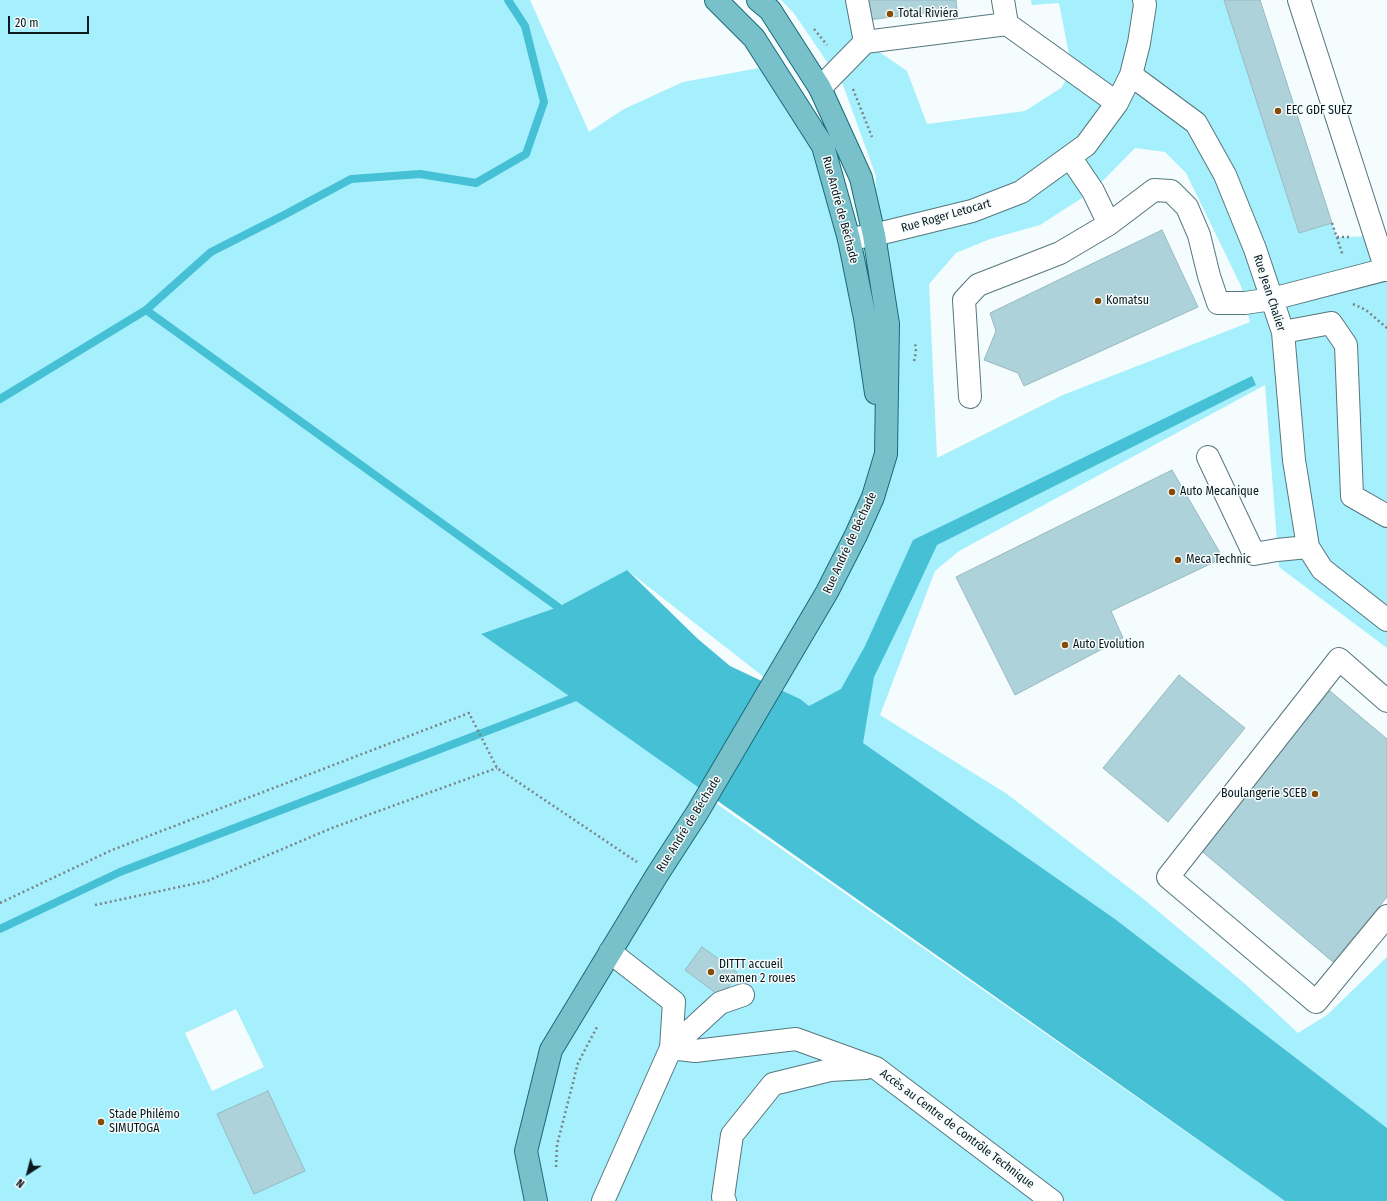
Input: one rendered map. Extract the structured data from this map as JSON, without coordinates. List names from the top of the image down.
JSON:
{
  "streets": {
    "main road": ["Rue André de Béchade"],
    "street": ["Rue Roger Letocart", "Rue Jean Chalier", "Accès au Centre de Contrôle Technique"]
  },
  "crossings": [
    ["Rue André de Béchade", "Rue Roger Letocart"],
    ["Rue Roger Letocart", "Rue Jean Chalier"]
  ],
  "places": [
    "Total Riviéra",
    "EEC GDF SUEZ",
    "Komatsu",
    "Auto Mecanique",
    "Meca Technic",
    "Auto Evolution",
    "Boulangerie SCEB",
    "DITTT accueil examen 2 roues",
    "Stade Philémo SIMUTOGA"
  ],
  "scale_bar": "20 m",
  "north": "bottom left"
}
